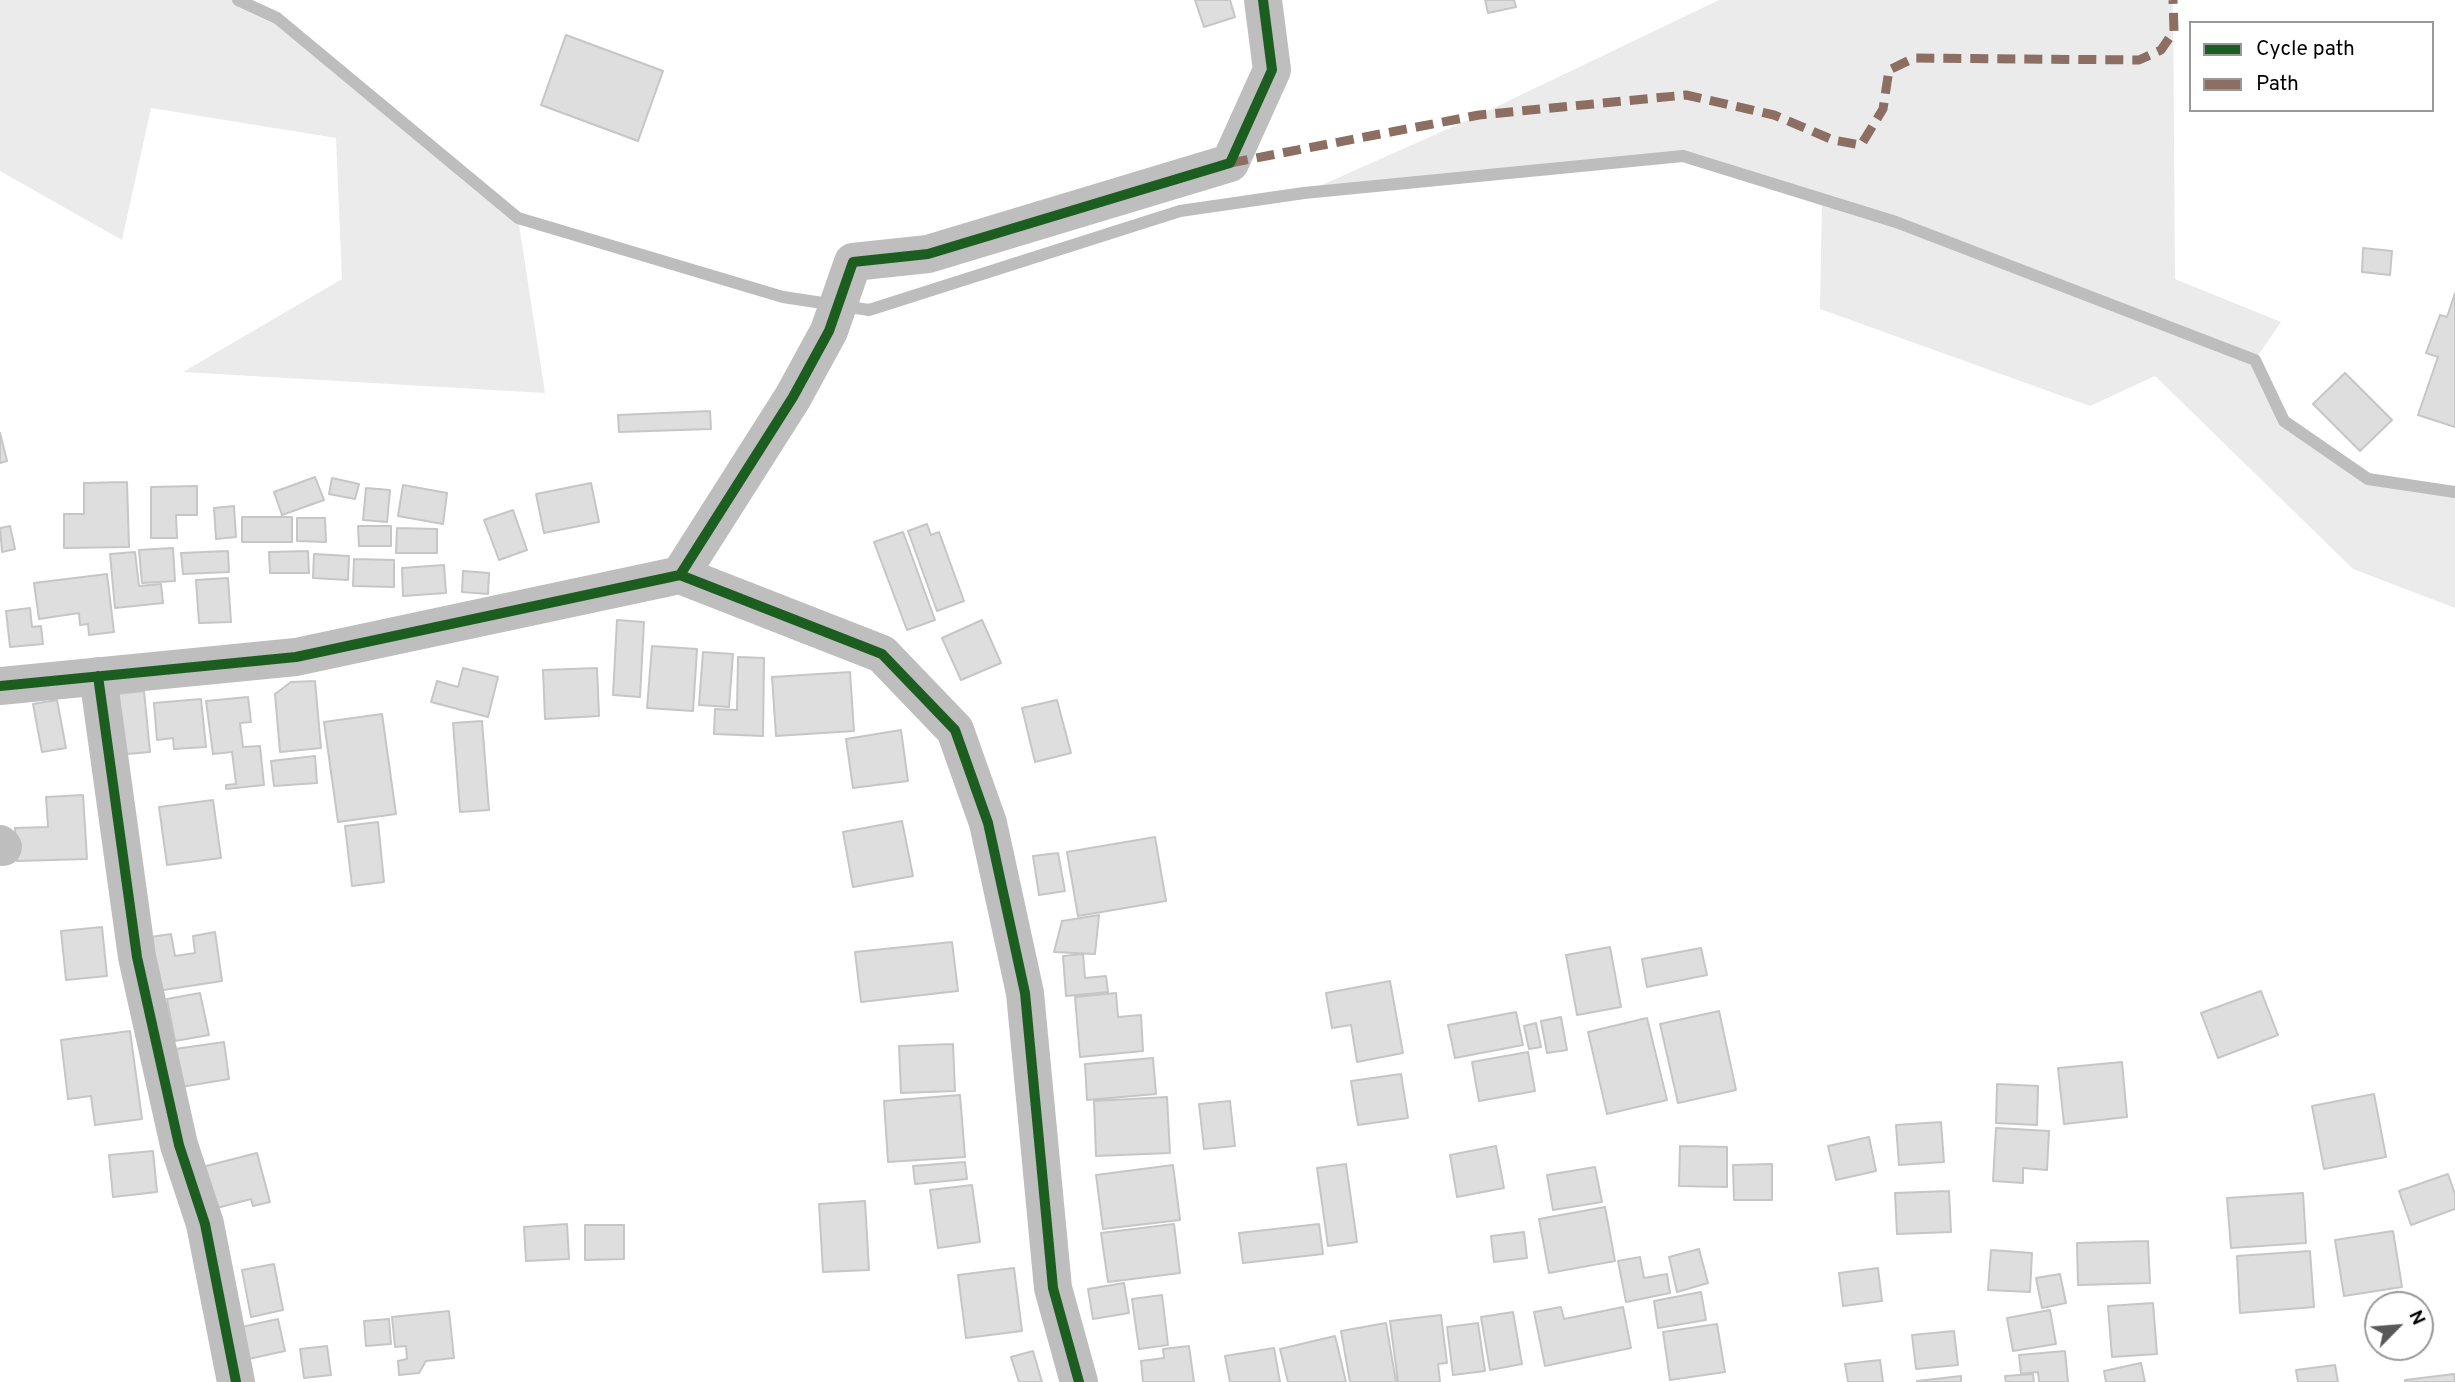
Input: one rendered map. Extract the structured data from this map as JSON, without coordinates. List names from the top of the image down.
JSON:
{
  "legend": ["Cycle path", "Path"],
  "north": "top right"
}
